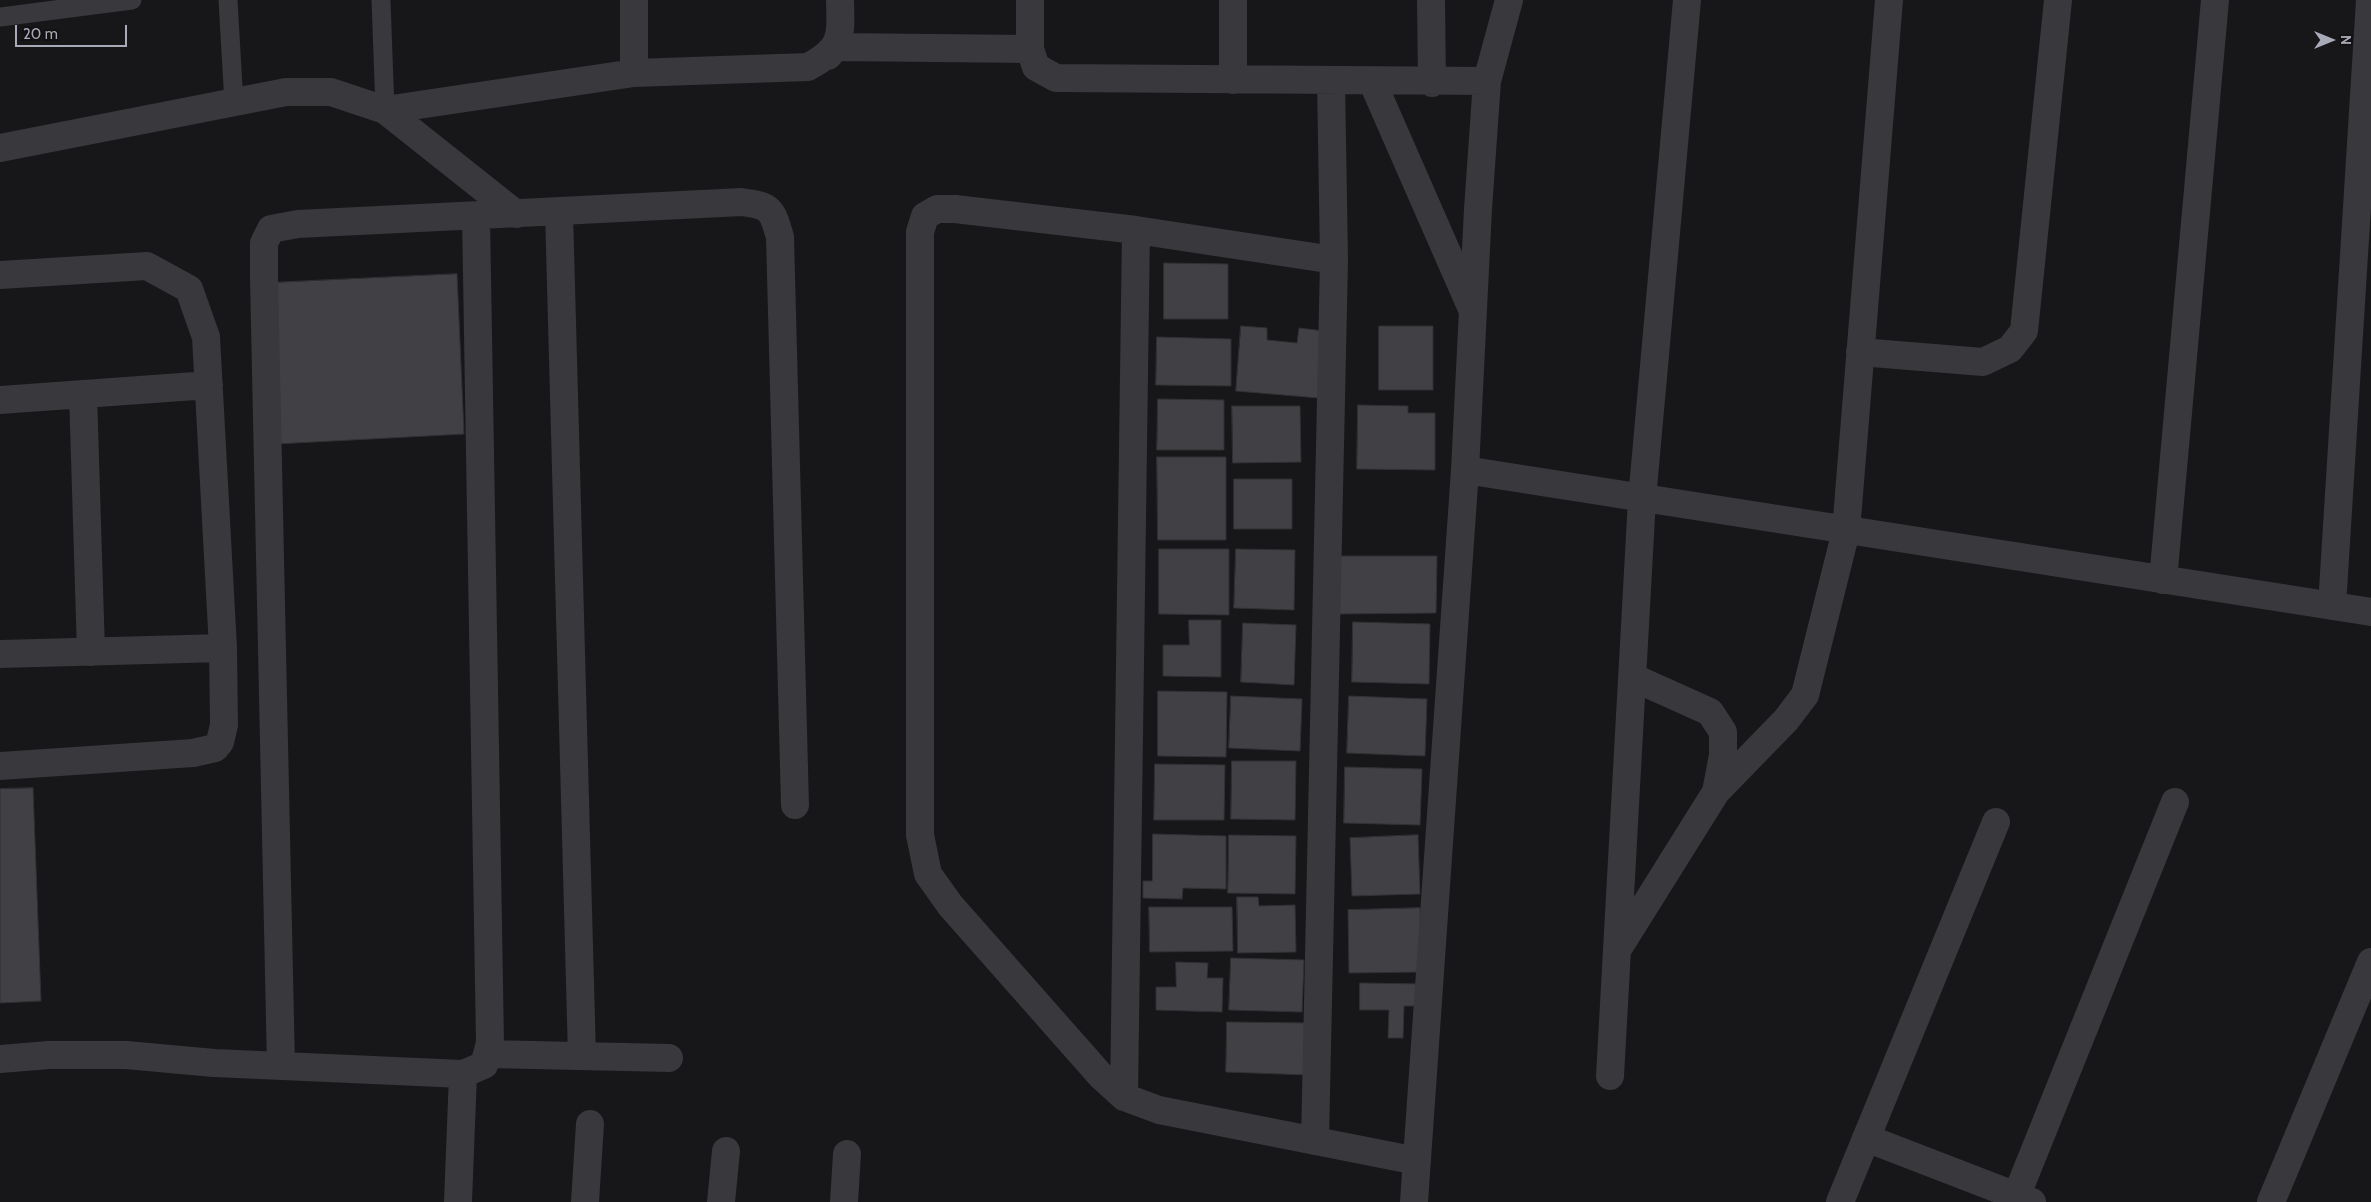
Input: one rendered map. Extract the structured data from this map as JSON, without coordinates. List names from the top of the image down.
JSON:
{
  "scale_bar": "20 m",
  "north": "right"
}
